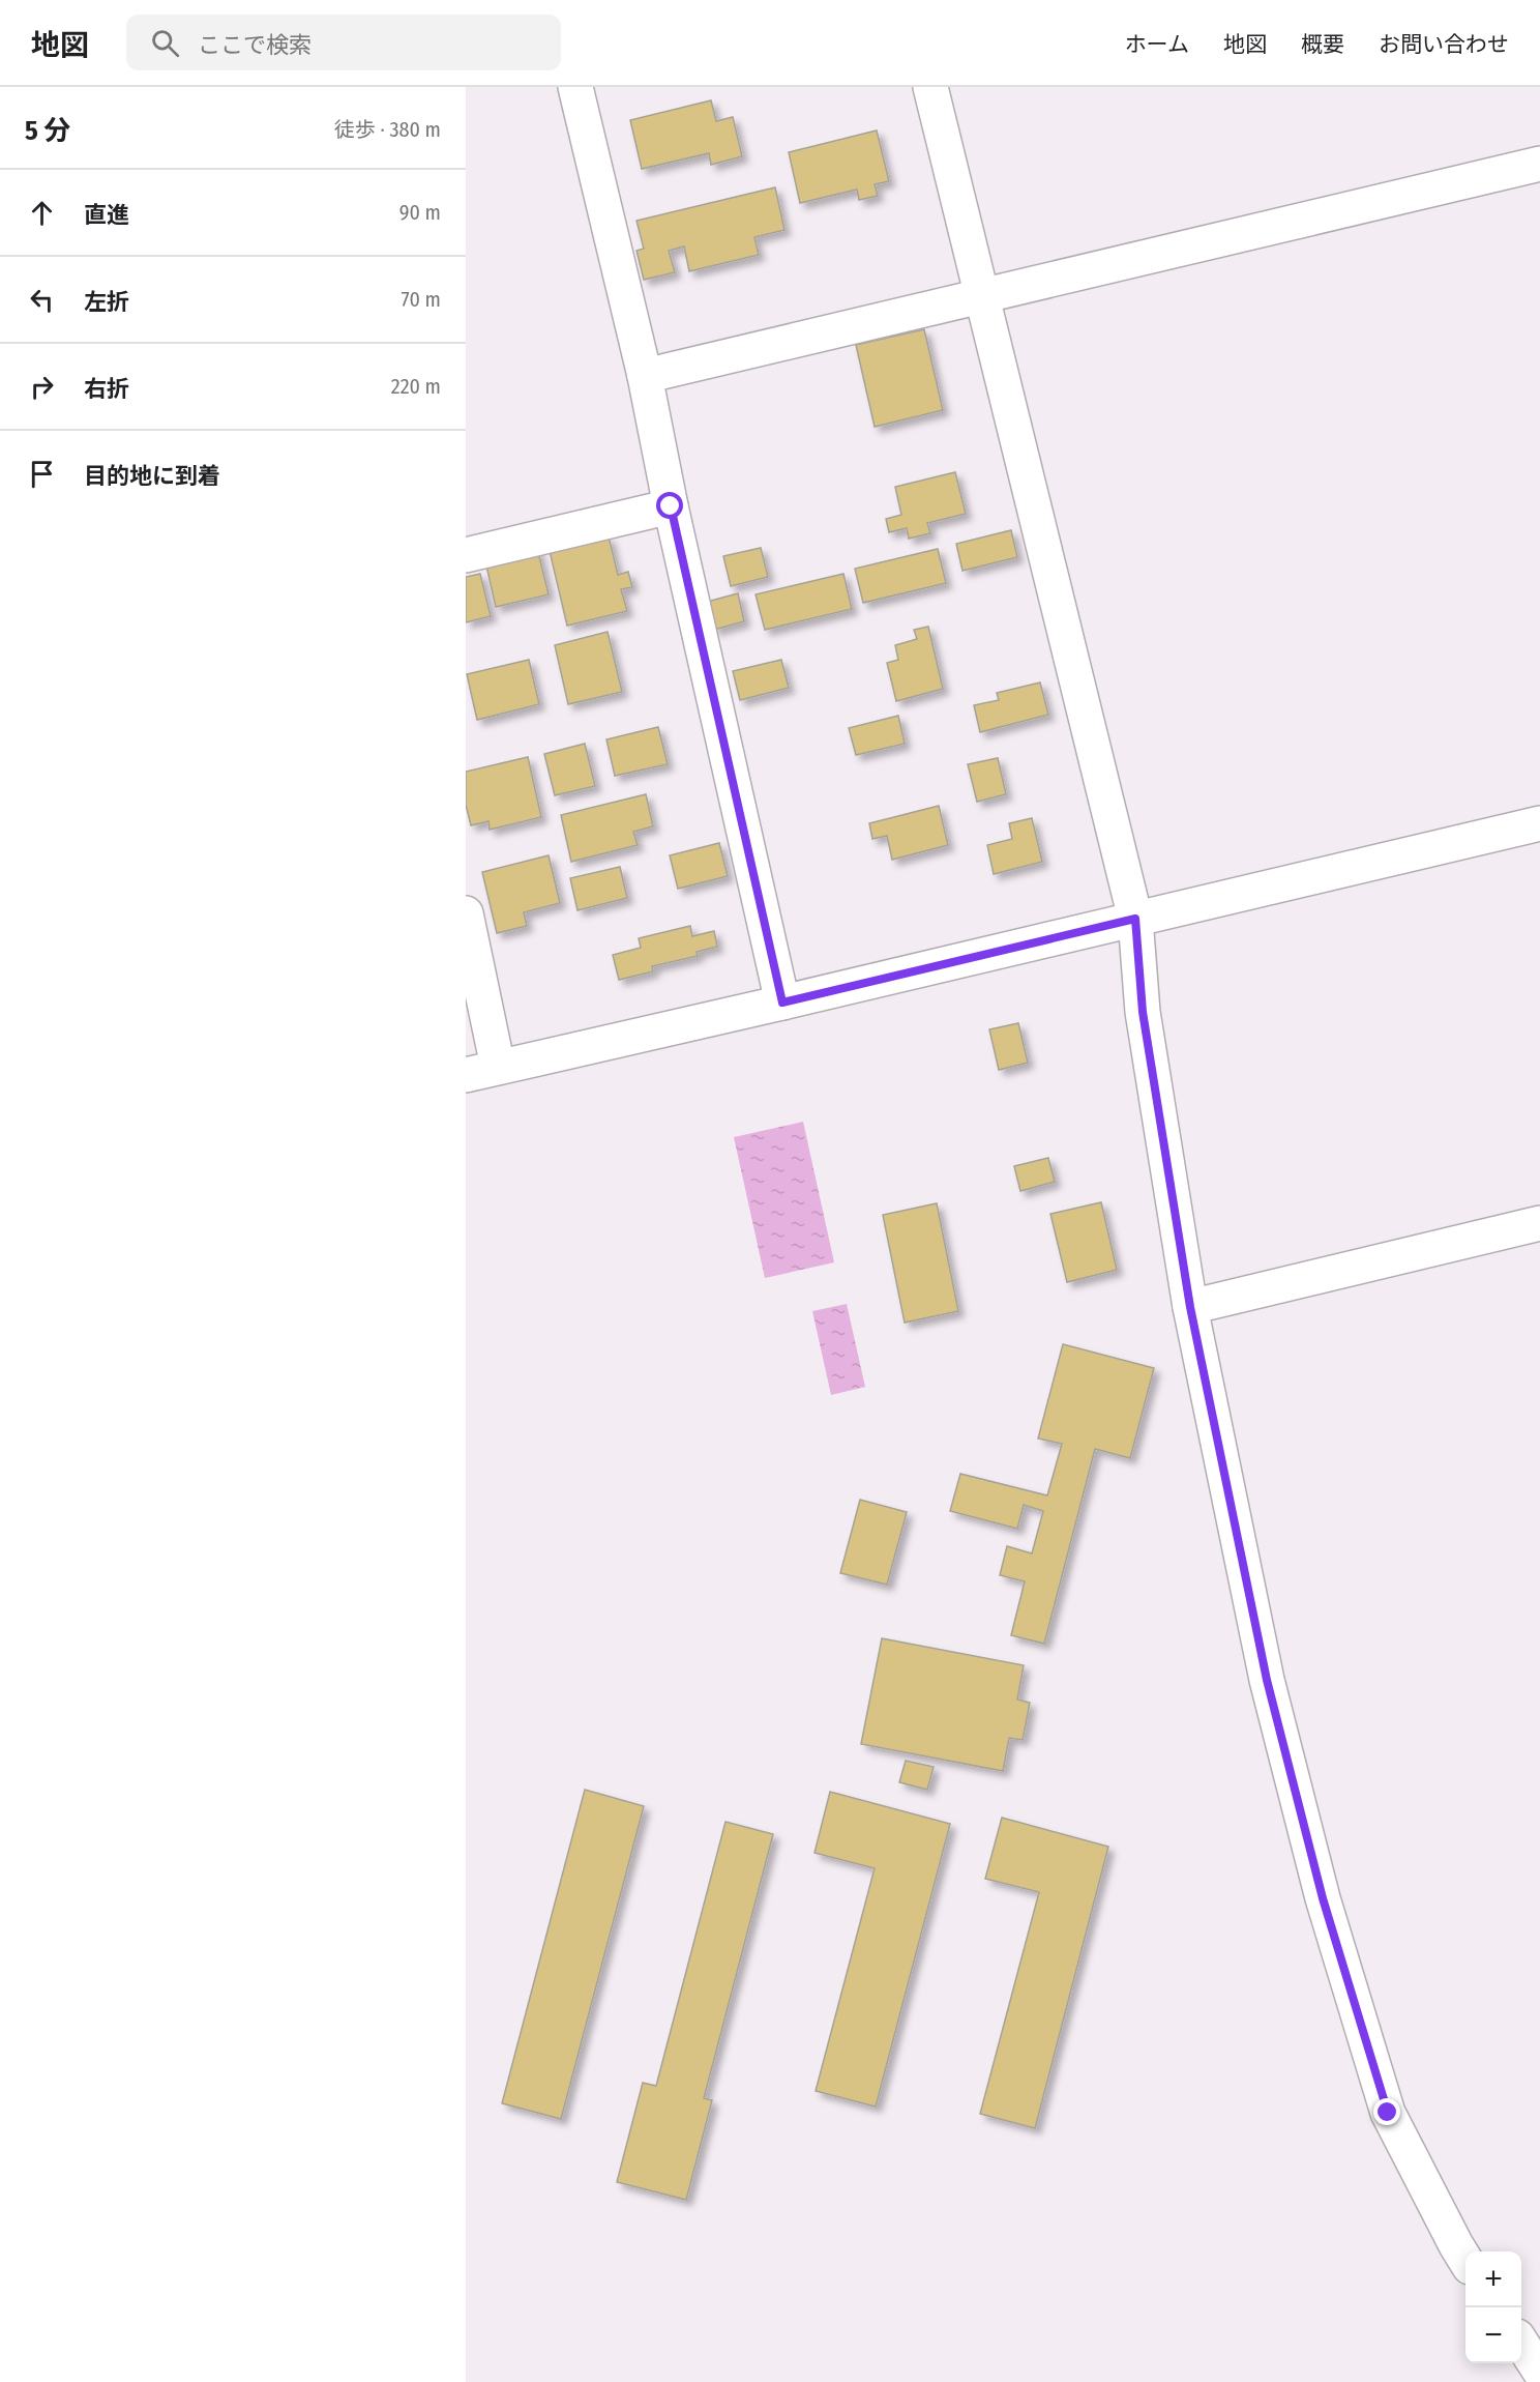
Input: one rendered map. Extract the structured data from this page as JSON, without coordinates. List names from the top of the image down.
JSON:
{
  "page": {
    "header": "地図",
    "search": "ここで検索",
    "nav": [
      "ホーム",
      "地図",
      "概要",
      "お問い合わせ"
    ],
    "heading": ["5 分", "徒歩 · 380 m"],
    "list": [
      ["直進", "90 m"],
      ["左折", "70 m"],
      ["右折", "220 m"],
      "目的地に到着"
    ],
    "map_buttons": ["+", "−"]
  }
}
